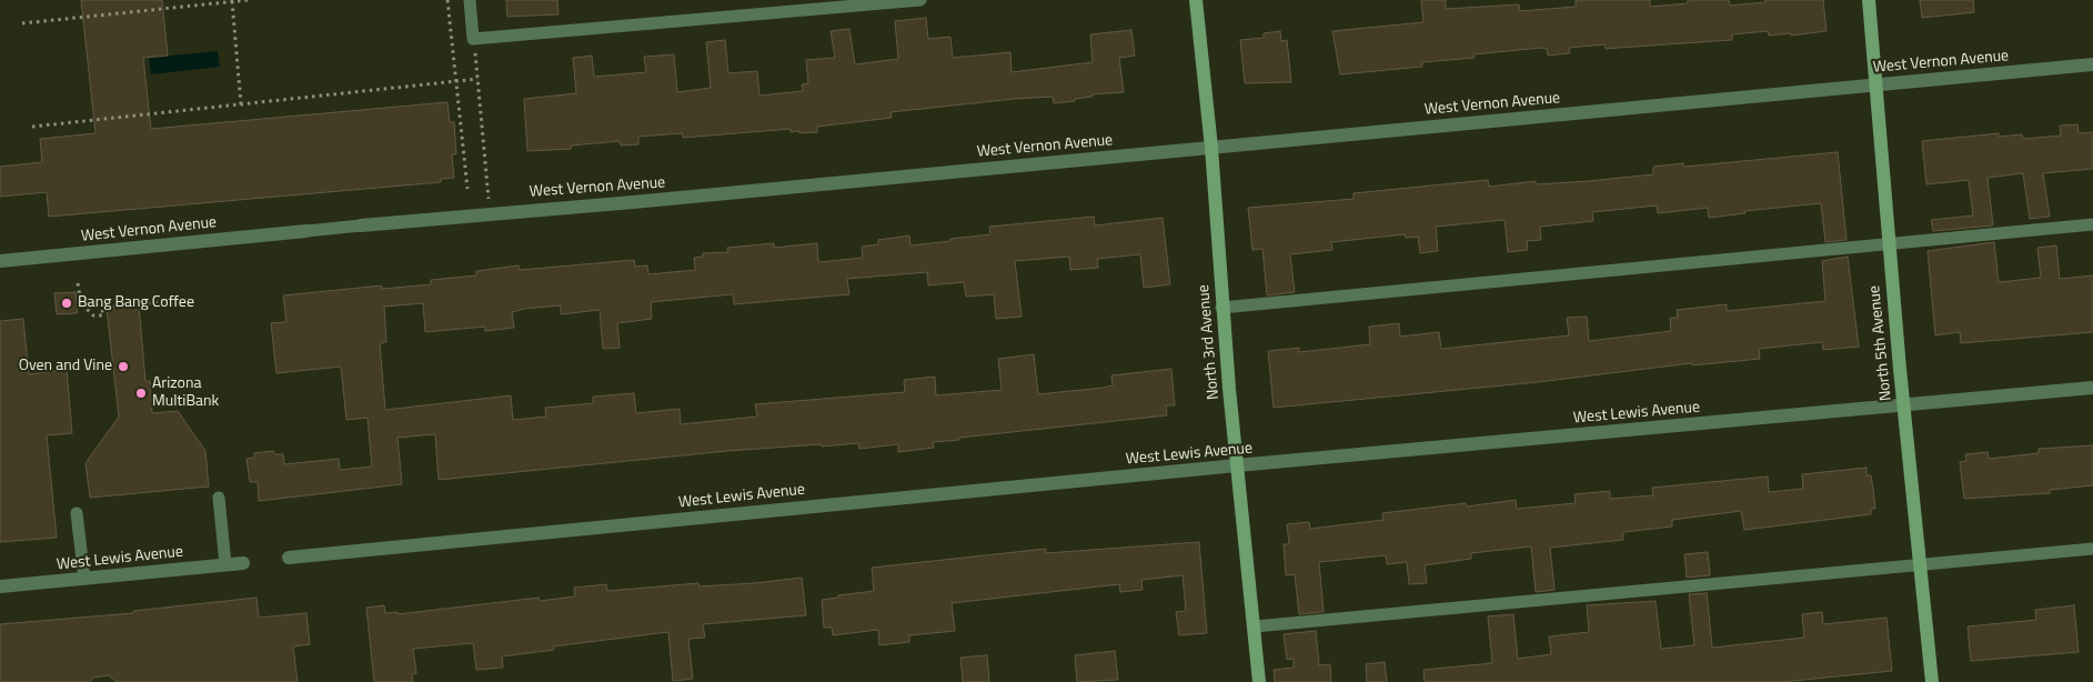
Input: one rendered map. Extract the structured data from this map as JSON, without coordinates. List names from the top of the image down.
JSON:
{
  "streets": {
    "street": [
      "West Vernon Avenue",
      "North 3rd Avenue",
      "North 5th Avenue",
      "West Lewis Avenue"
    ]
  },
  "crossings": [
    ["West Vernon Avenue", "North 3rd Avenue"],
    ["West Vernon Avenue", "North 5th Avenue"],
    ["North 3rd Avenue", "West Lewis Avenue"],
    ["North 5th Avenue", "West Lewis Avenue"]
  ],
  "places": ["Bang Bang Coffee", "Oven and Vine", "Arizona MultiBank"]
}
